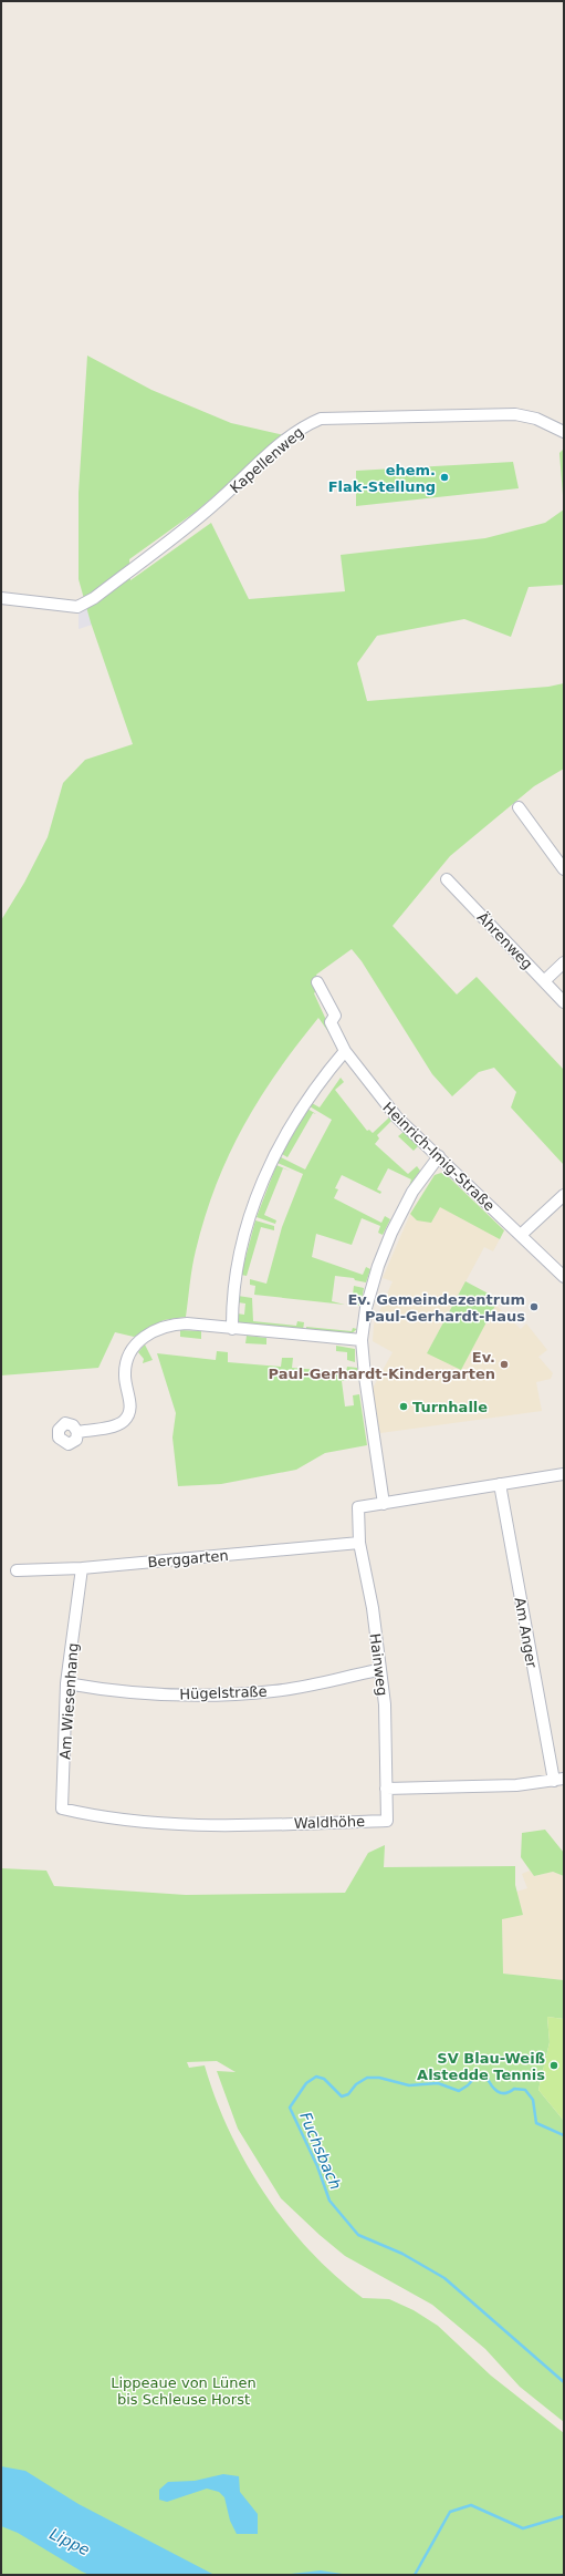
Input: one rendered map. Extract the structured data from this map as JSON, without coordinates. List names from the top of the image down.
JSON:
{
  "streets": {
    "street": [
      "Kapellenweg",
      "Ährenweg",
      "Heinrich-Imig-Straße",
      "Berggarten",
      "Am Anger",
      "Hainweg",
      "Hügelstraße",
      "Am Wiesenhang",
      "Waldhöhe"
    ]
  },
  "crossings": [
    ["Berggarten", "Hainweg"],
    ["Berggarten", "Am Wiesenhang"],
    ["Hainweg", "Hügelstraße"],
    ["Hainweg", "Waldhöhe"],
    ["Hügelstraße", "Am Wiesenhang"],
    ["Am Wiesenhang", "Waldhöhe"]
  ],
  "water": ["Fuchsbach", "Lippe"],
  "parks": ["Lippeaue von Lünen bis Schleuse Horst"],
  "places": [
    "ehem. Flak-Stellung",
    "Ev. Gemeindezentrum Paul-Gerhardt-Haus",
    "Ev. Paul-Gerhardt-Kindergarten",
    "Turnhalle",
    "SV Blau-Weiß Alstedde Tennis"
  ]
}
